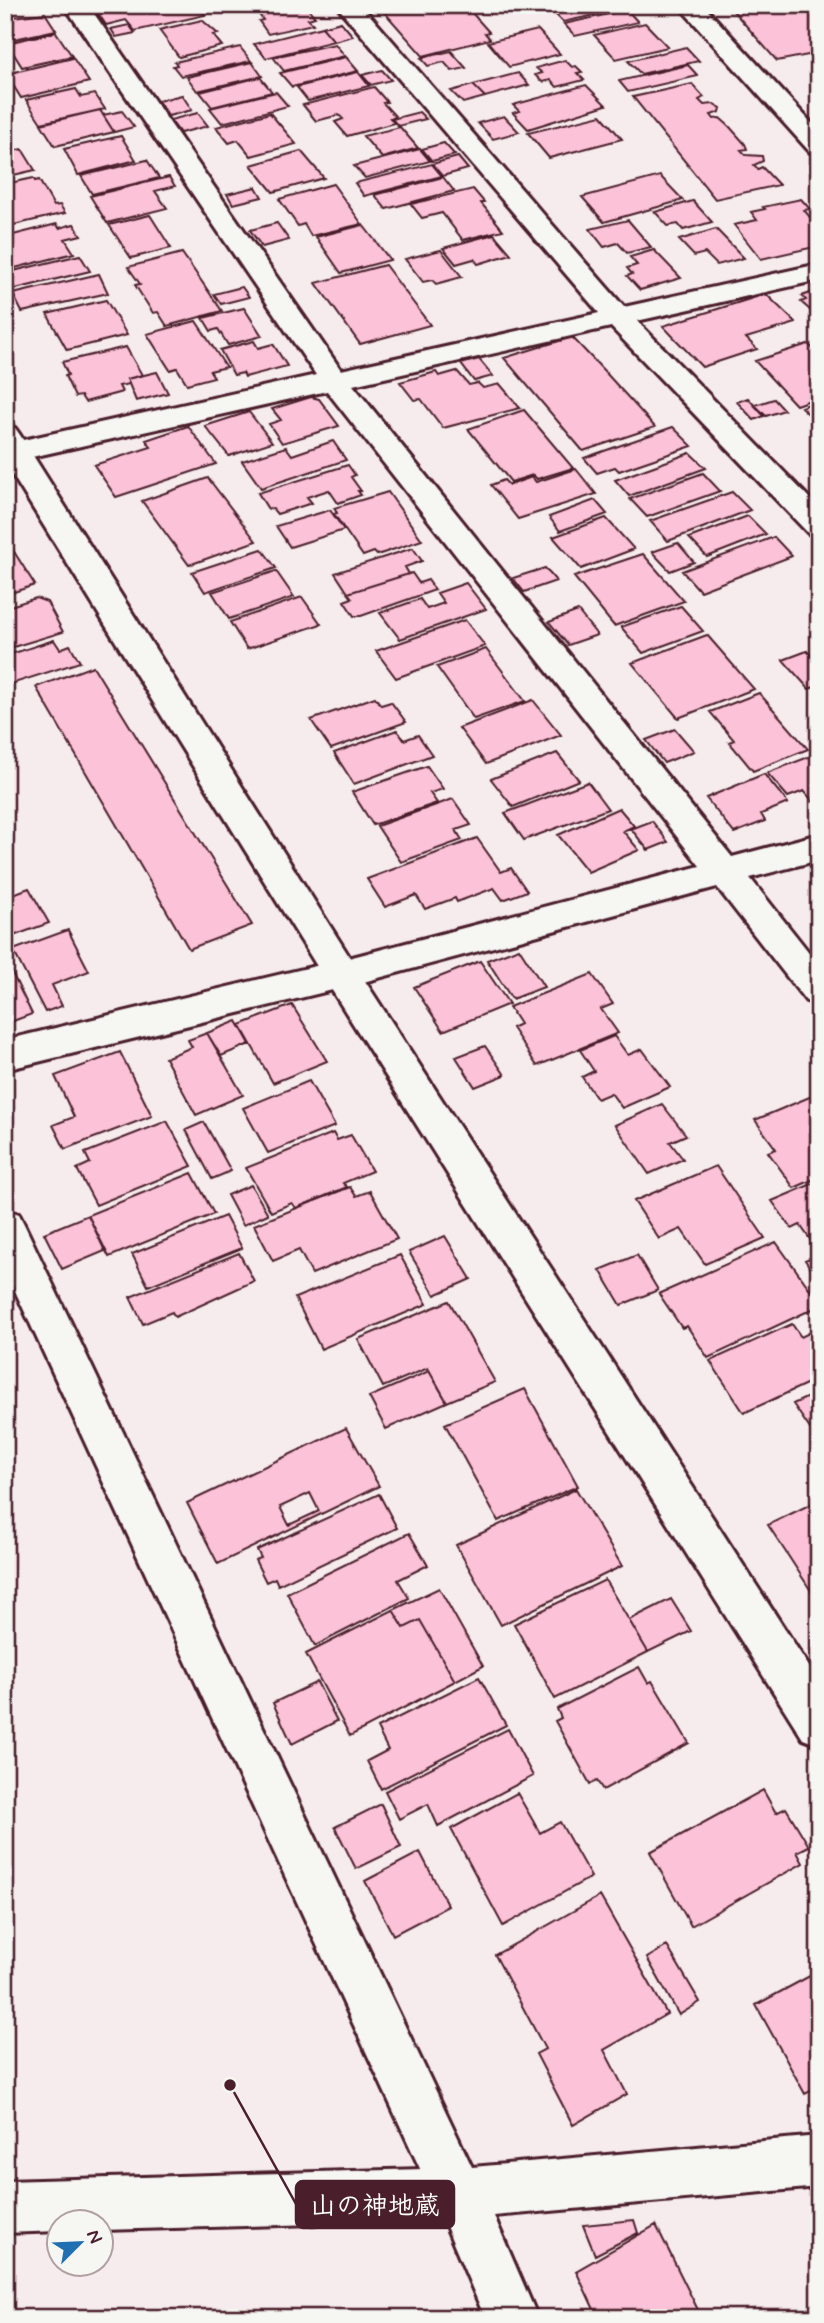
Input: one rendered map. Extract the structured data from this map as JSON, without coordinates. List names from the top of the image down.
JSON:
{
  "places": ["山の神地蔵"],
  "north": "top right"
}
